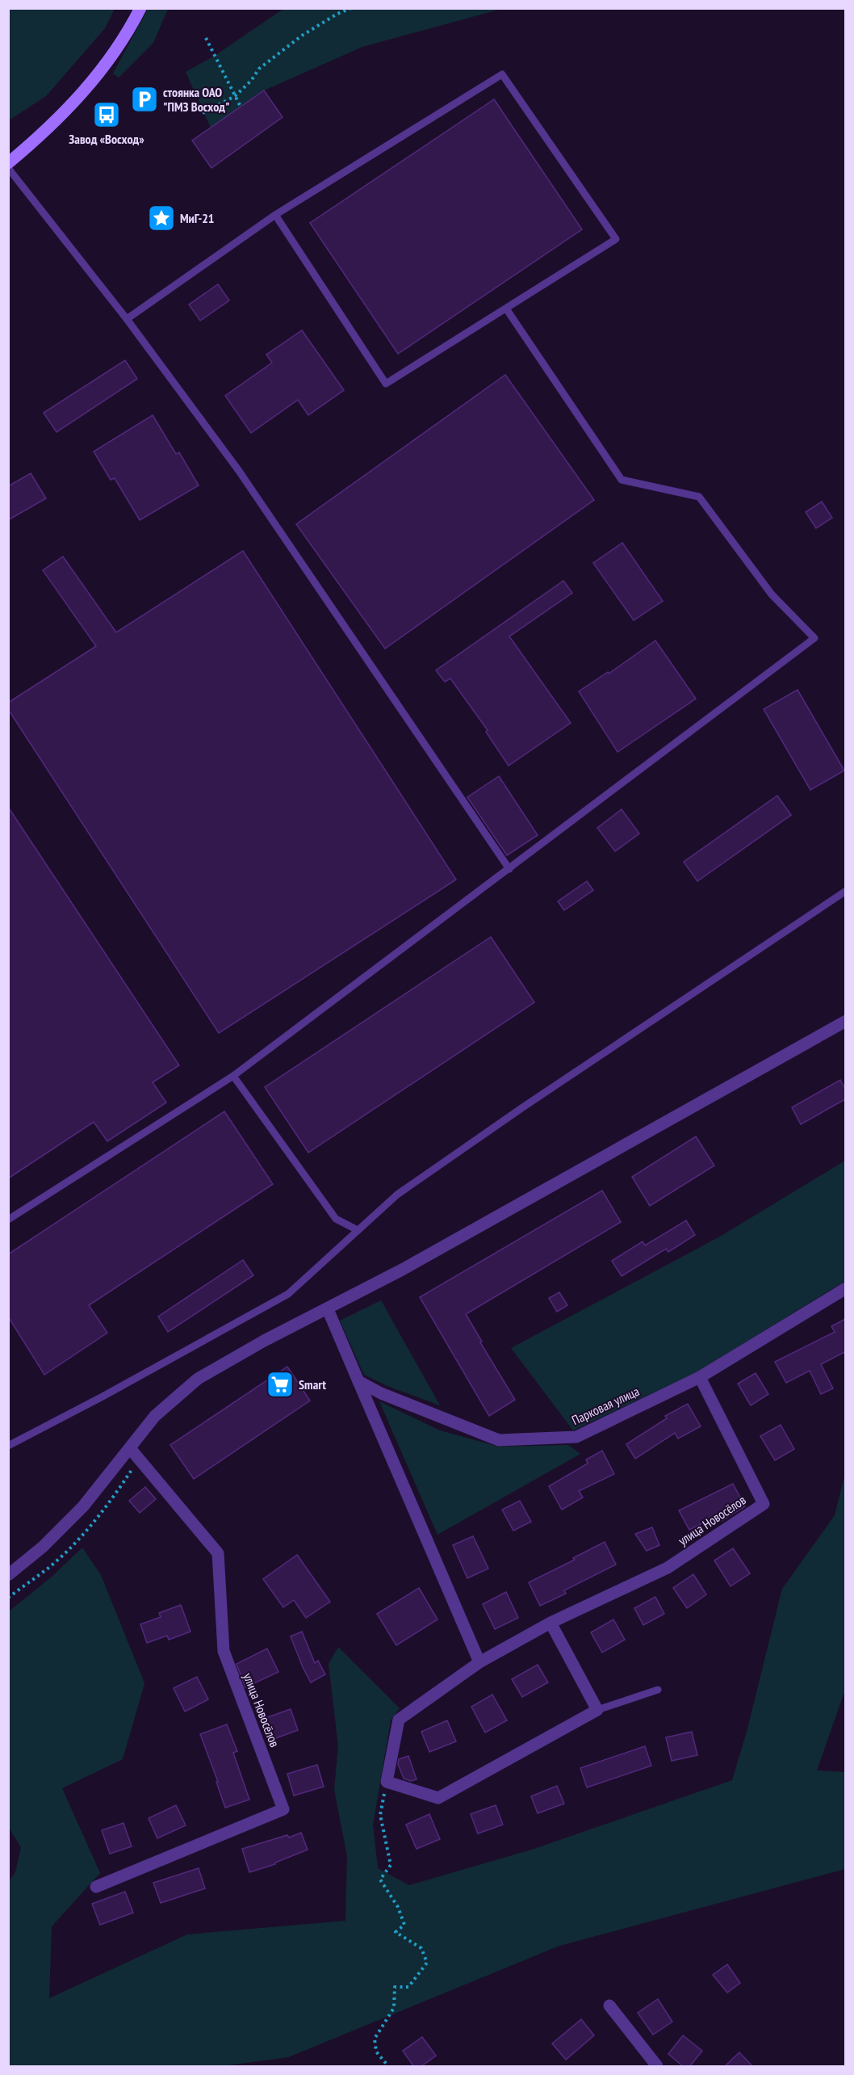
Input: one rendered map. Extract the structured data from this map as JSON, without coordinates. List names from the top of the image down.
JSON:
{
  "streets": {
    "street": ["Парковая улица", "улица Новосёлов"]
  },
  "crossings": [
    ["Парковая улица", "улица Новосёлов"]
  ],
  "places": {
    "parking": ["стоянка ОАО \"ПМЗ Восход\""],
    "bus stop": ["Завод «Восход»"],
    "place": ["МиГ-21"],
    "supermarket": ["Smart"]
  }
}
